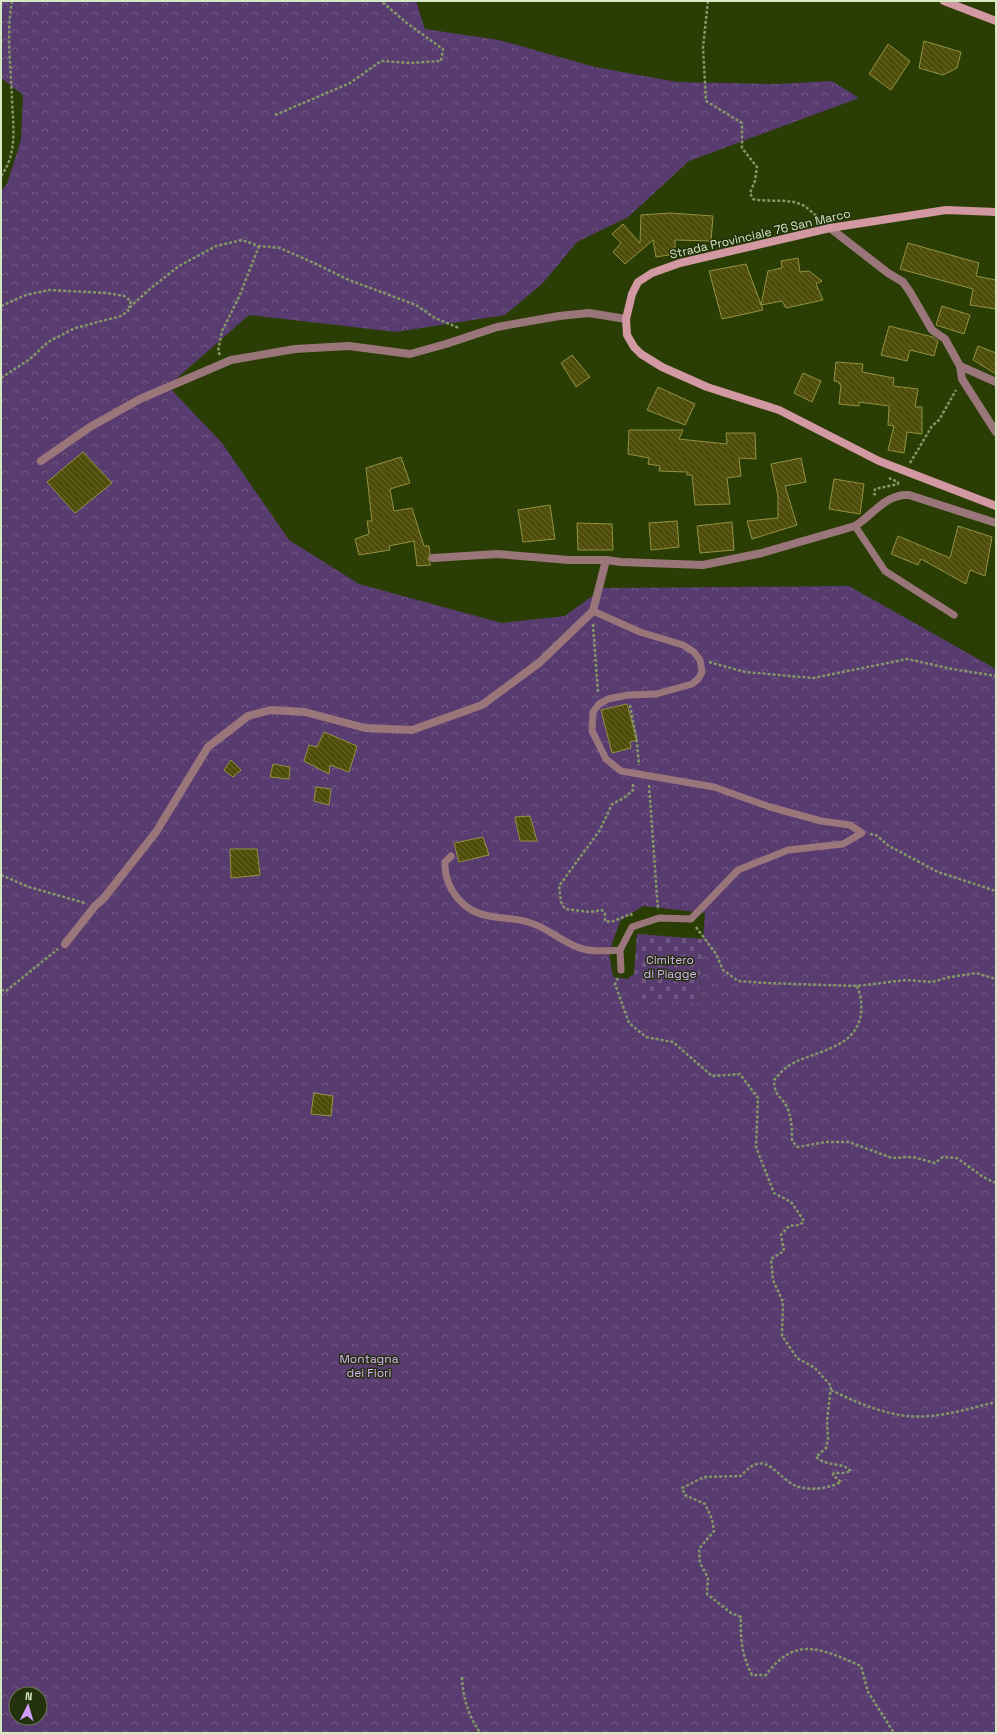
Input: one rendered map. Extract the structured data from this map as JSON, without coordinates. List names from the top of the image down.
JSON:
{
  "streets": {
    "street": ["Strada Provinciale 76 San Marco"]
  },
  "parks": ["Cimitero di Piagge", "Montagna dei Fiori"],
  "north": "top"
}
